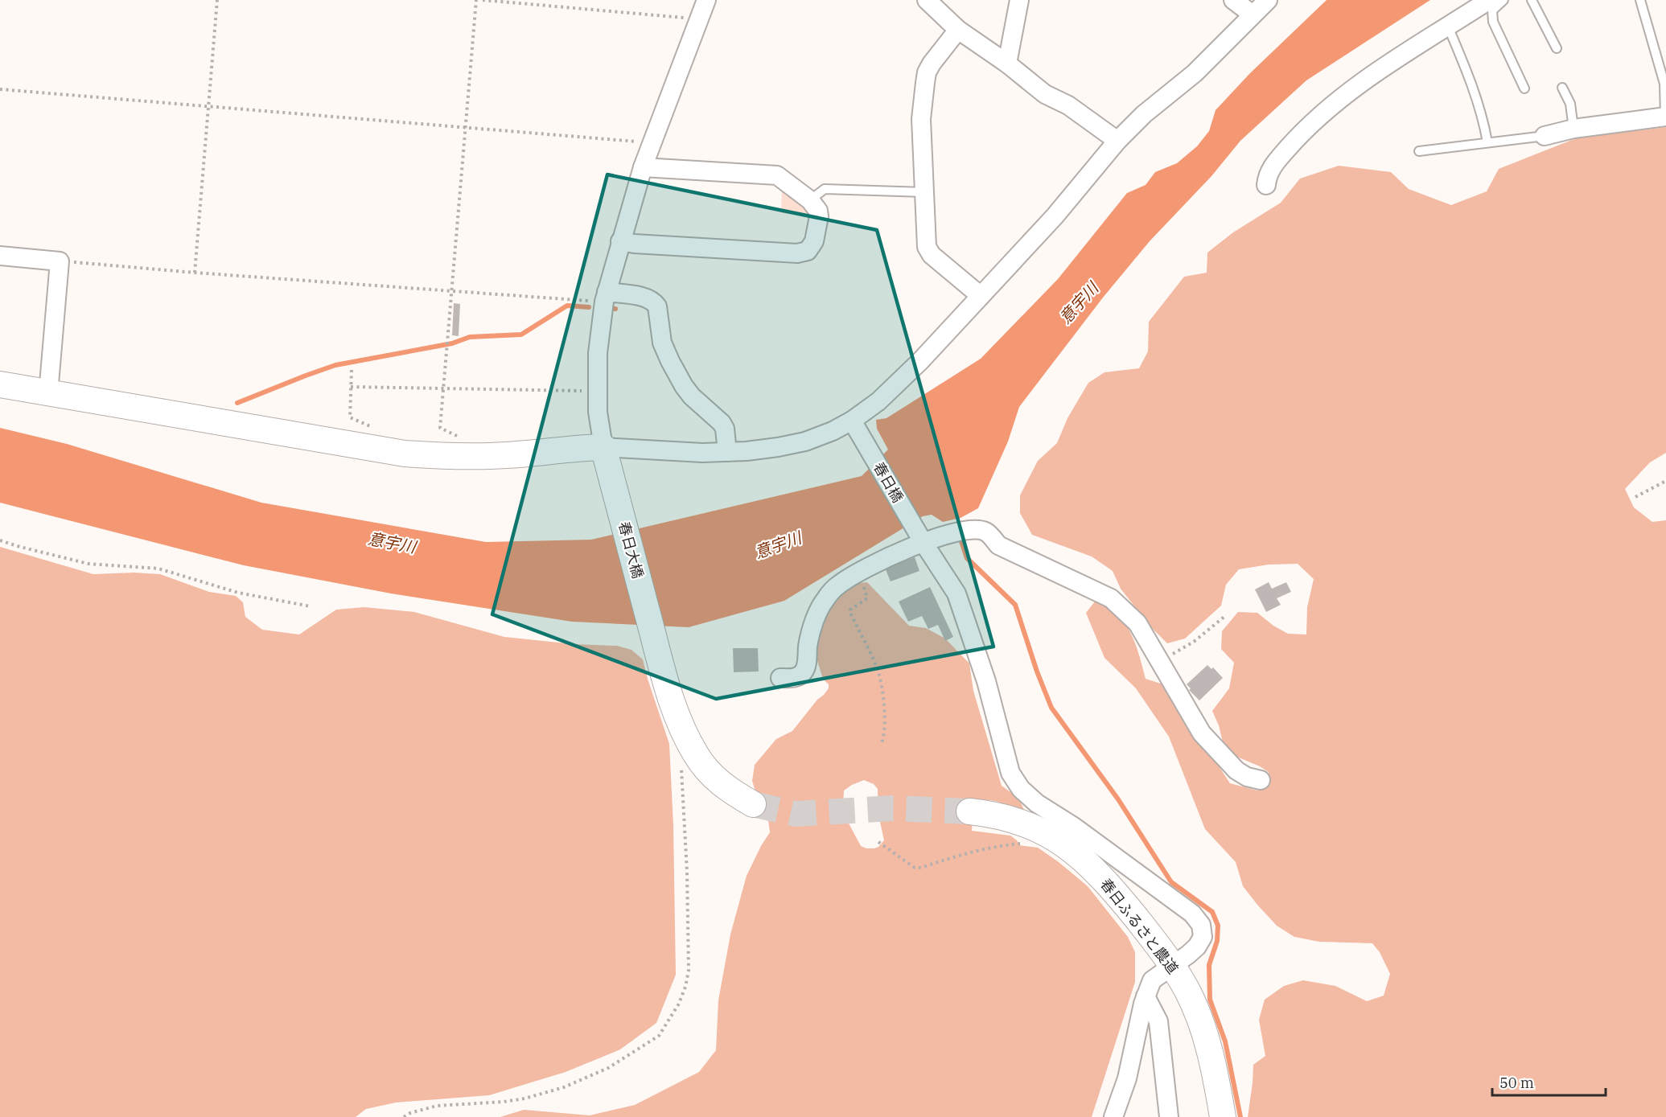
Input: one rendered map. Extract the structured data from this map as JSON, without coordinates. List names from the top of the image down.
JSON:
{
  "streets": {
    "street": ["春日橋", "春日大橋", "春日ふるさと農道"]
  },
  "crossings": [
    ["春日橋", "春日ふるさと農道"]
  ],
  "water": ["意宇川"],
  "scale_bar": "50 m"
}
